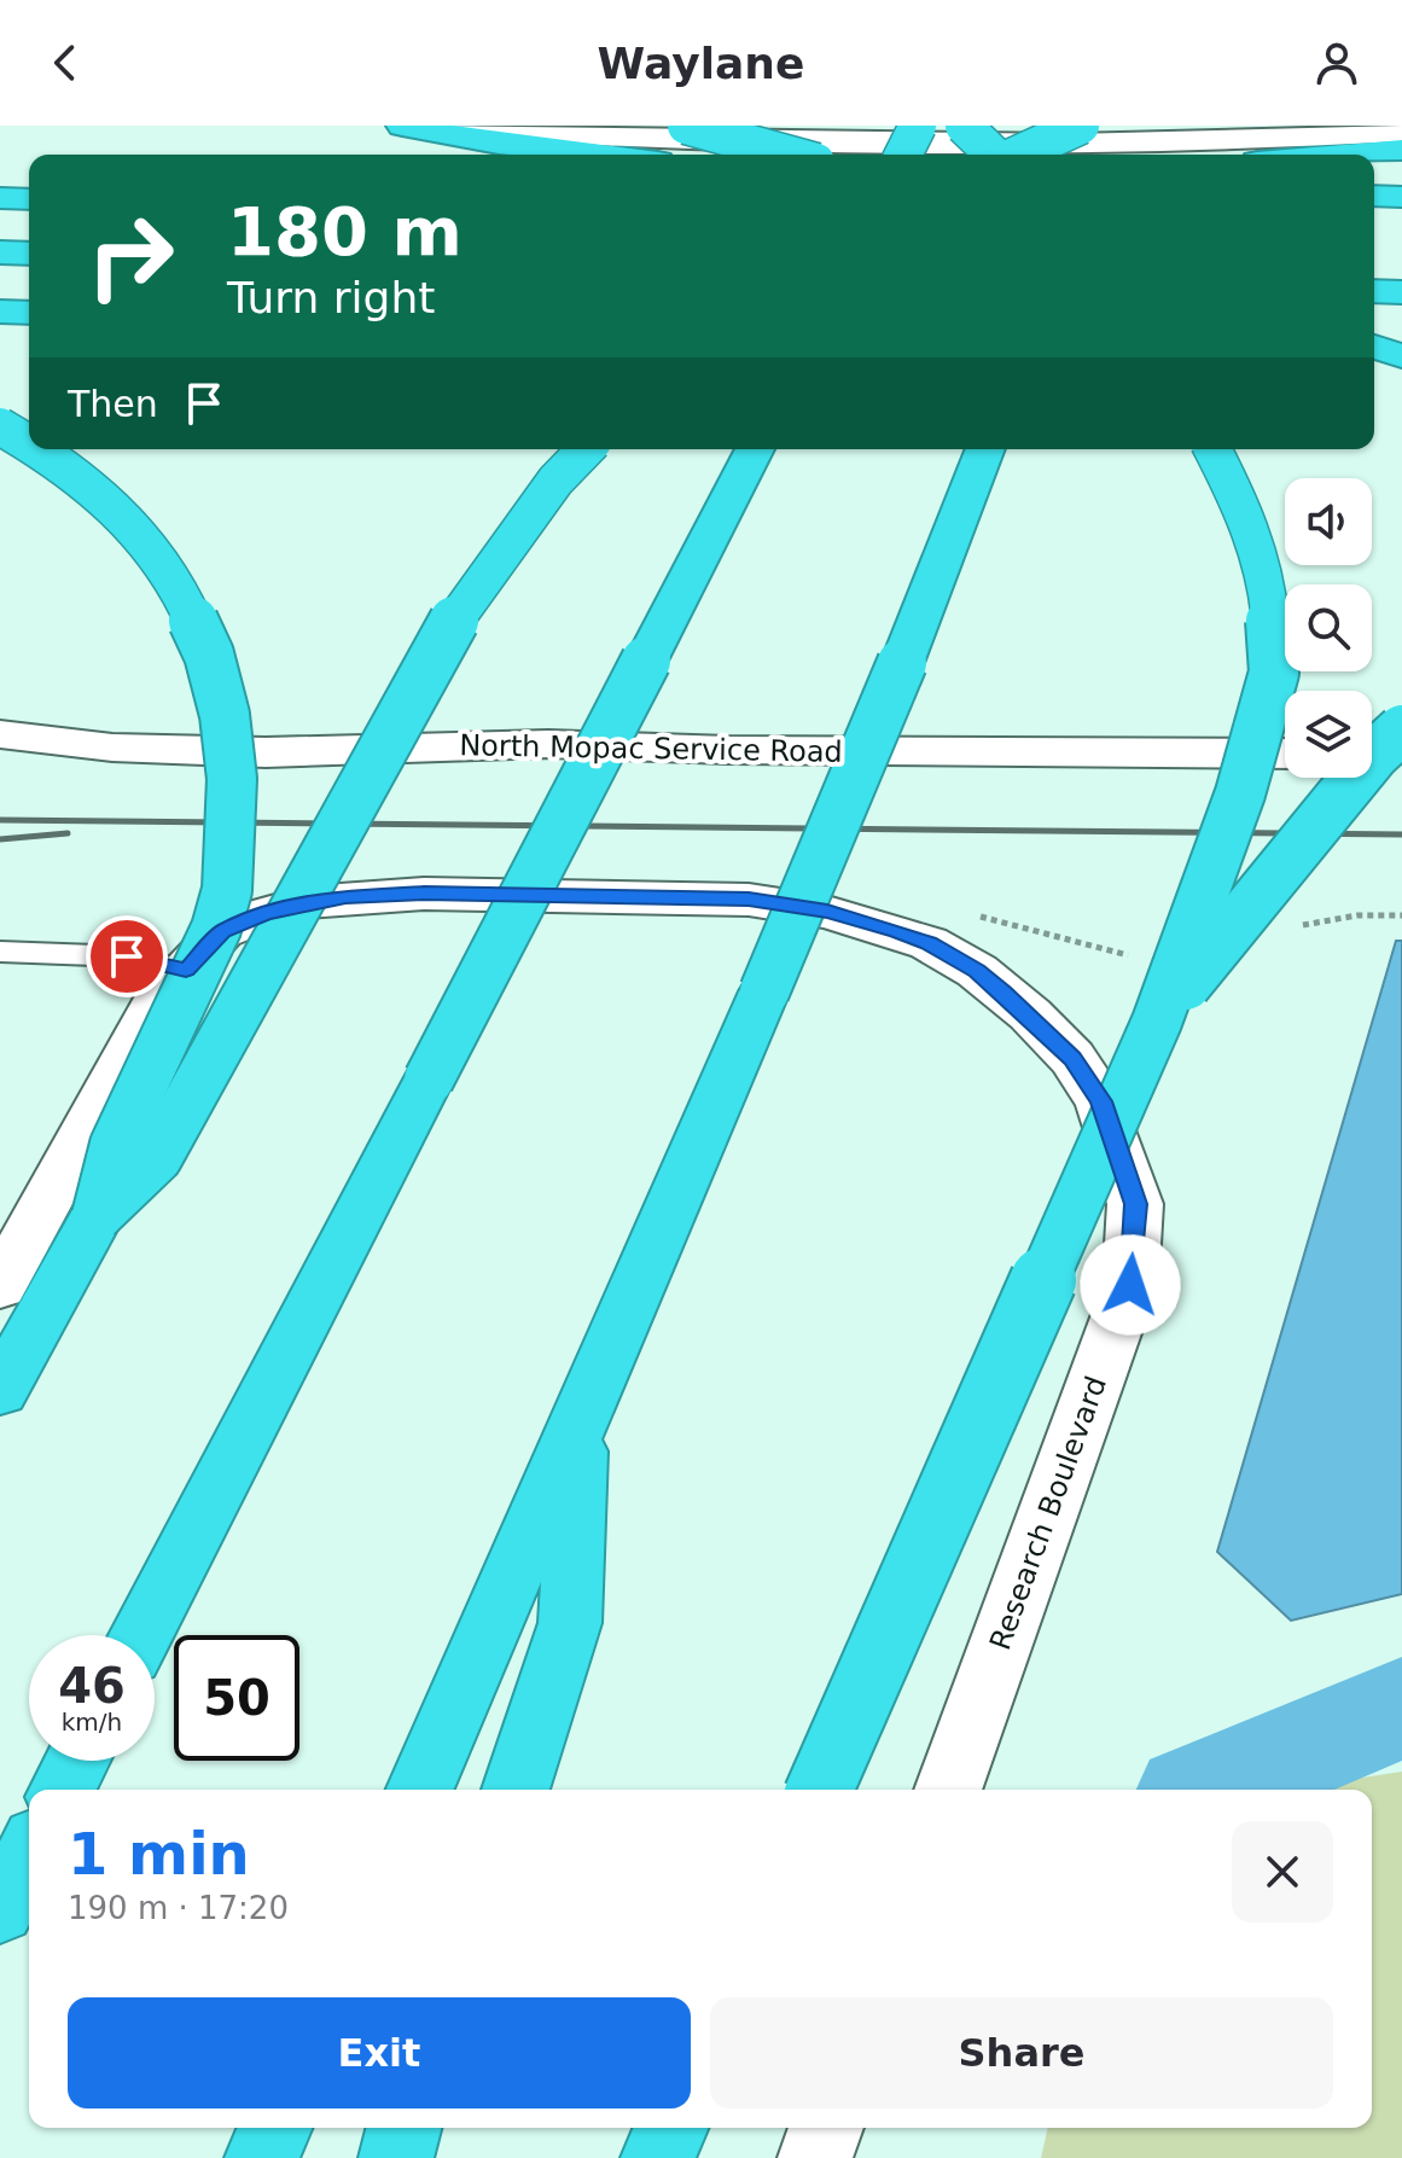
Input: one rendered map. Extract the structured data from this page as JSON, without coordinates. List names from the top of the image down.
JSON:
{
  "streets": {
    "main road": ["North Mopac Service Road", "Research Boulevard"]
  },
  "page": {
    "header": "Waylane",
    "turn": ["180 m", "Turn right"],
    "then": "Then",
    "speed": "46 km/h",
    "limit": "50",
    "heading": ["1 min", "190 m · 17:20"],
    "buttons": ["Exit", "Share"]
  }
}
